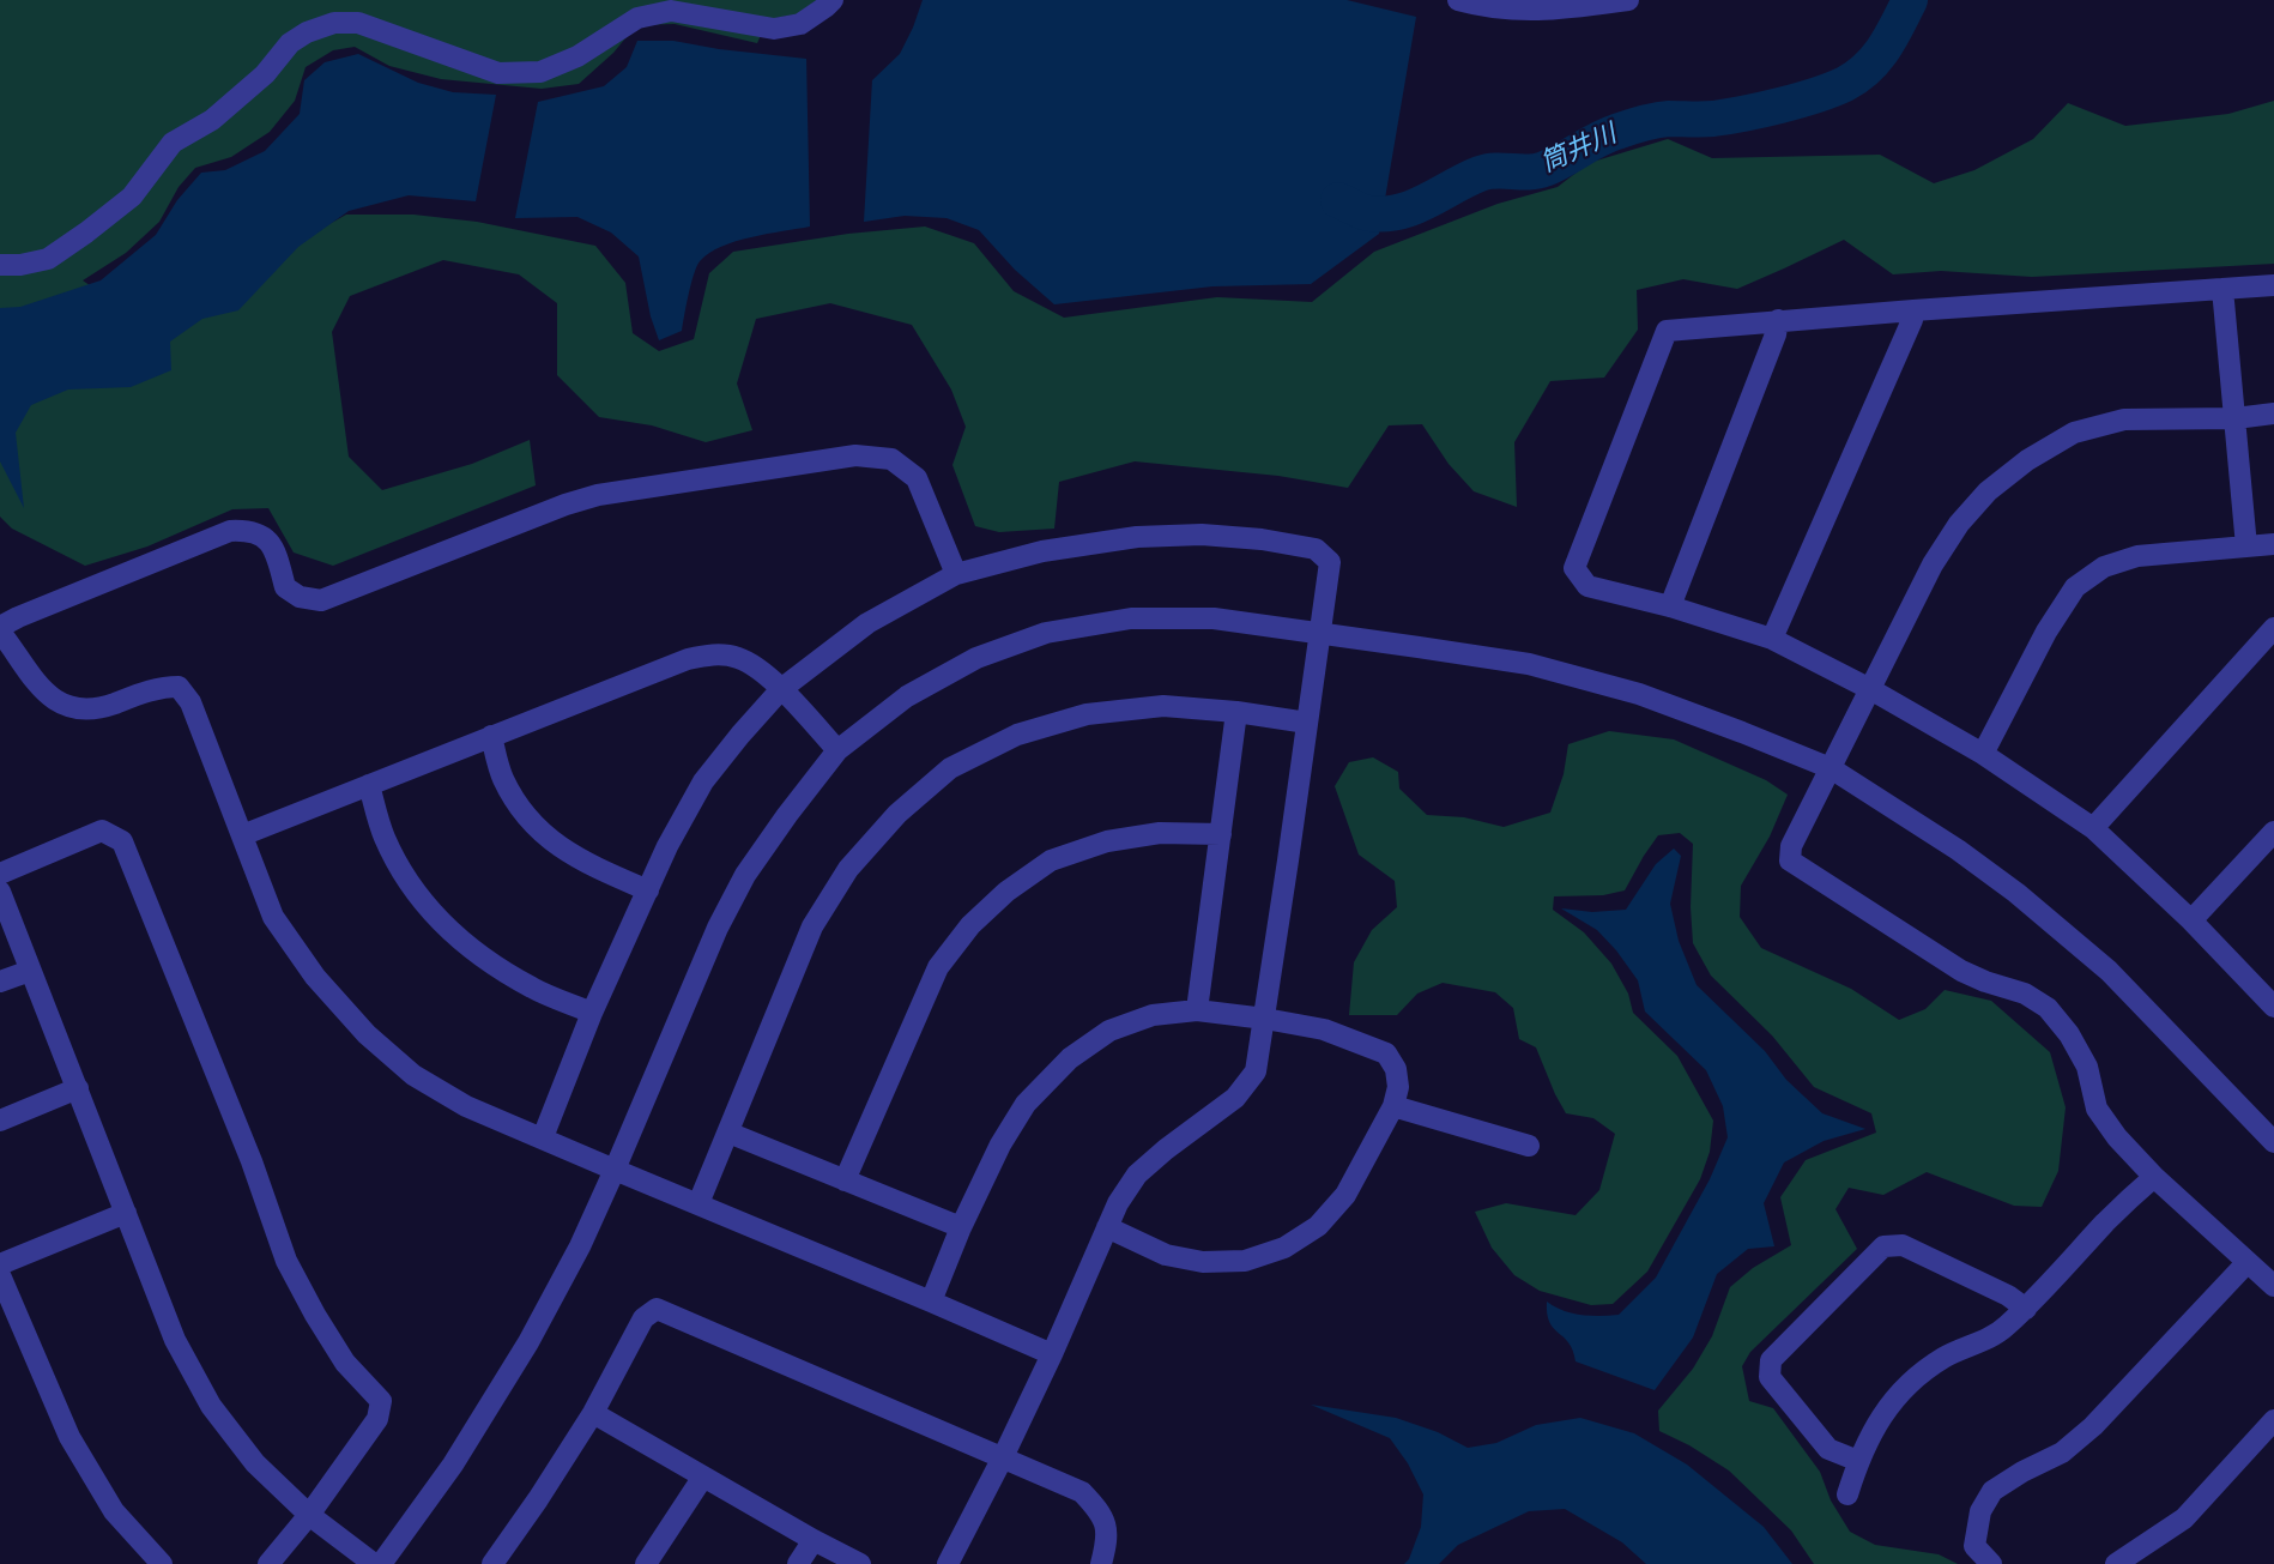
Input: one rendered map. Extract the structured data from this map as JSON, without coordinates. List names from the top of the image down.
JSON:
{
  "water": ["筒井川"]
}
